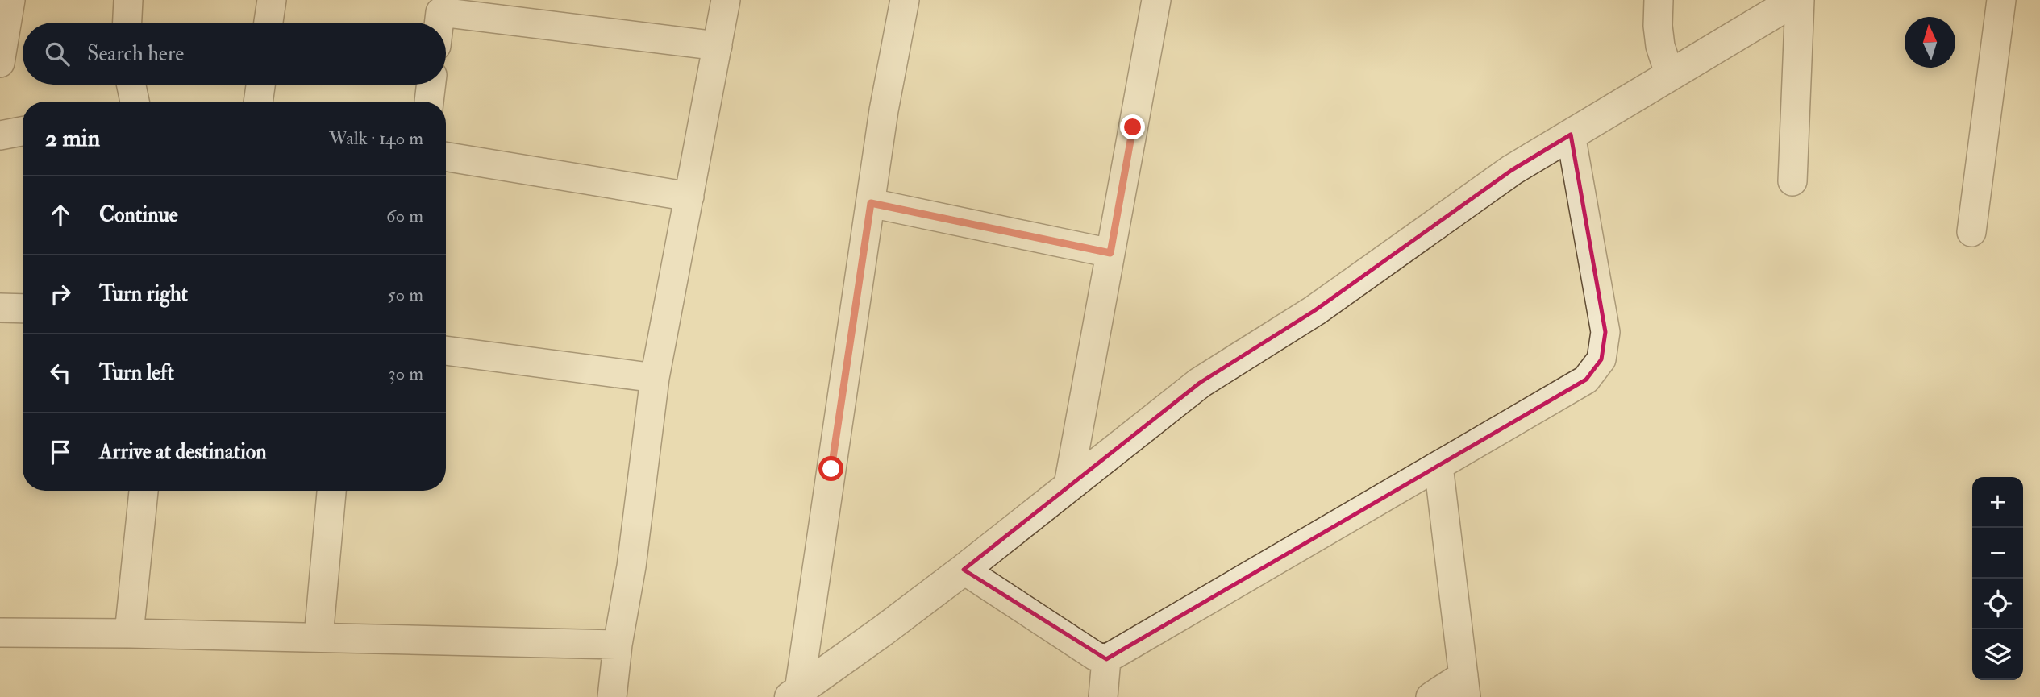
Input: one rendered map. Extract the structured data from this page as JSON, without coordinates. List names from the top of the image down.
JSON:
{
  "north": "top",
  "page": {
    "search": "Search here",
    "heading": ["2 min", "Walk · 140 m"],
    "list": [
      ["Continue", "60 m"],
      ["Turn right", "50 m"],
      ["Turn left", "30 m"],
      "Arrive at destination"
    ],
    "map_buttons": ["+", "−"]
  }
}
